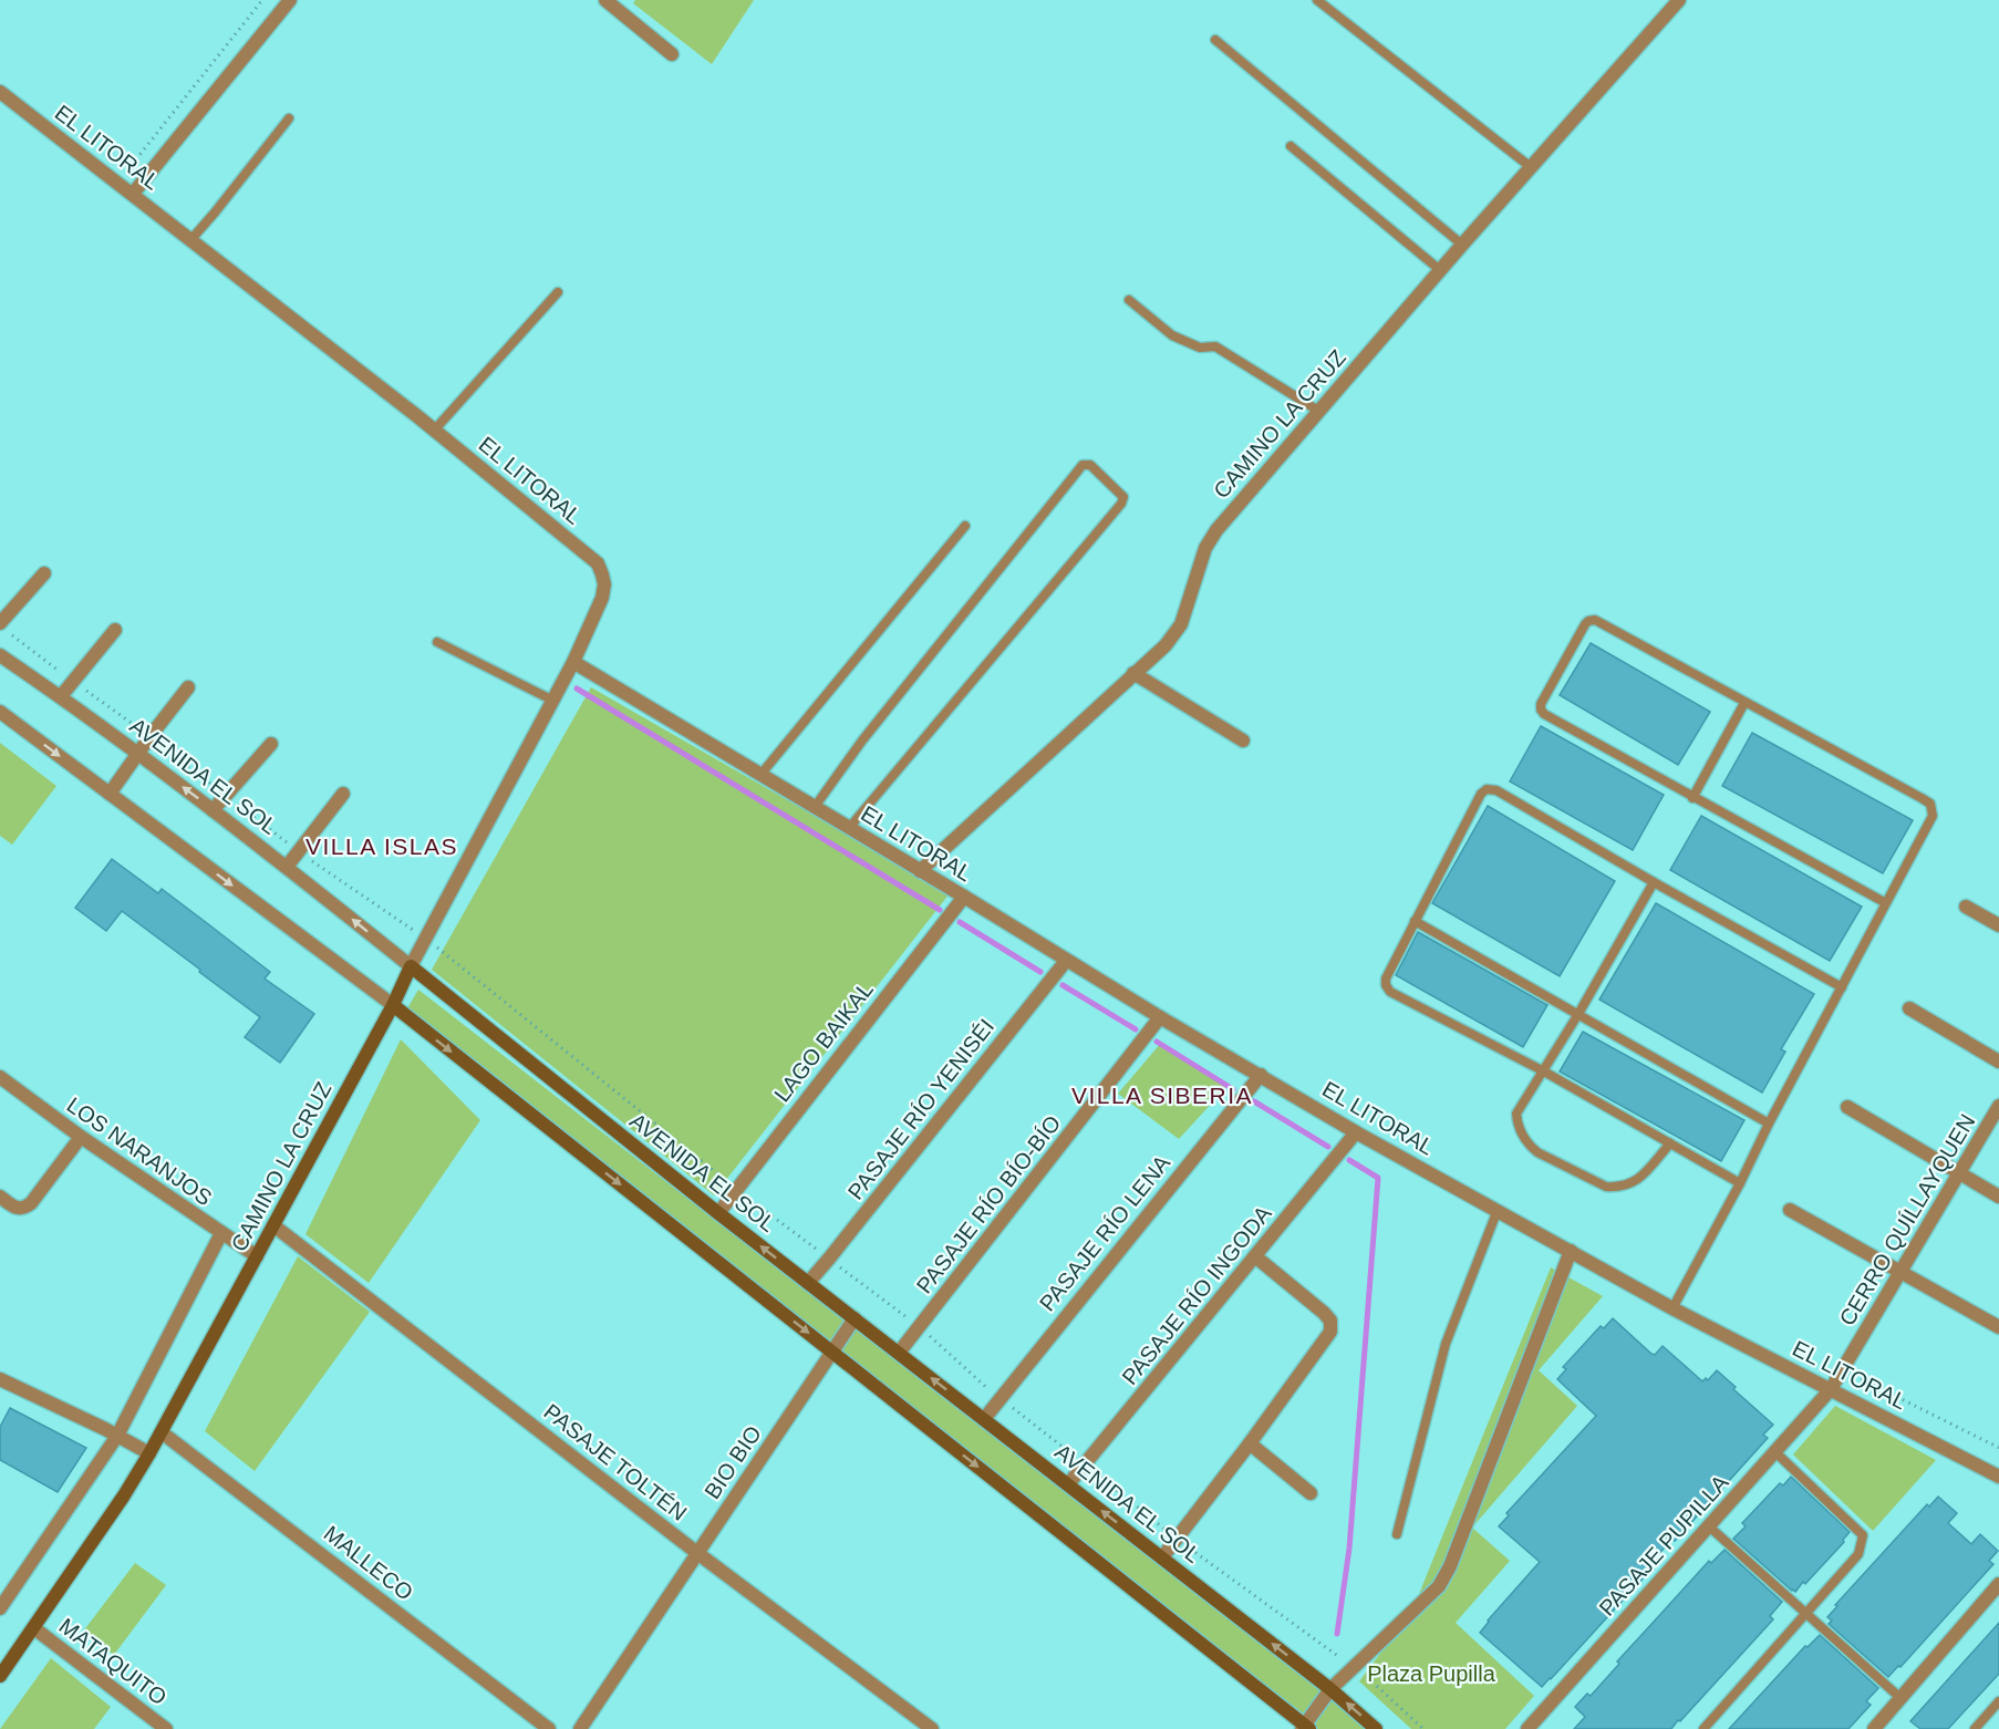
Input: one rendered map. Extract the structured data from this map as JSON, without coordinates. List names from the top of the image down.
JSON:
{
  "streets": {
    "main road": ["CAMINO LA CRUZ", "AVENIDA EL SOL"],
    "street": [
      "EL LITORAL",
      "LAGO BAIKAL",
      "PASAJE RÍO YENISÉI",
      "LOS NARANJOS",
      "PASAJE RÍO BÍO-BÍO",
      "CERRO QUÍLLAYQUEN",
      "PASAJE RÍO LENA",
      "PASAJE RÍO INGODA",
      "PASAJE TOLTÉN",
      "BIO BIO",
      "PASAJE PUPILLA",
      "MALLECO",
      "MATAQUITO"
    ]
  },
  "crossings": [
    ["EL LITORAL", "CAMINO LA CRUZ"],
    ["EL LITORAL", "LAGO BAIKAL"],
    ["EL LITORAL", "PASAJE RÍO YENISÉI"],
    ["EL LITORAL", "PASAJE RÍO BÍO-BÍO"],
    ["EL LITORAL", "CERRO QUÍLLAYQUEN"],
    ["EL LITORAL", "PASAJE RÍO LENA"],
    ["EL LITORAL", "PASAJE RÍO INGODA"],
    ["EL LITORAL", "PASAJE PUPILLA"],
    ["CAMINO LA CRUZ", "AVENIDA EL SOL"],
    ["CAMINO LA CRUZ", "LOS NARANJOS"],
    ["CAMINO LA CRUZ", "PASAJE TOLTÉN"],
    ["CAMINO LA CRUZ", "MALLECO"],
    ["CAMINO LA CRUZ", "MATAQUITO"],
    ["AVENIDA EL SOL", "LAGO BAIKAL"],
    ["AVENIDA EL SOL", "PASAJE RÍO YENISÉI"],
    ["AVENIDA EL SOL", "PASAJE RÍO BÍO-BÍO"],
    ["AVENIDA EL SOL", "PASAJE RÍO LENA"],
    ["AVENIDA EL SOL", "PASAJE RÍO INGODA"],
    ["AVENIDA EL SOL", "BIO BIO"],
    ["CERRO QUÍLLAYQUEN", "PASAJE PUPILLA"],
    ["PASAJE TOLTÉN", "BIO BIO"]
  ],
  "one_way": ["AVENIDA EL SOL"],
  "districts": ["VILLA ISLAS", "VILLA SIBERIA"],
  "parks": ["Plaza Pupilla"]
}
